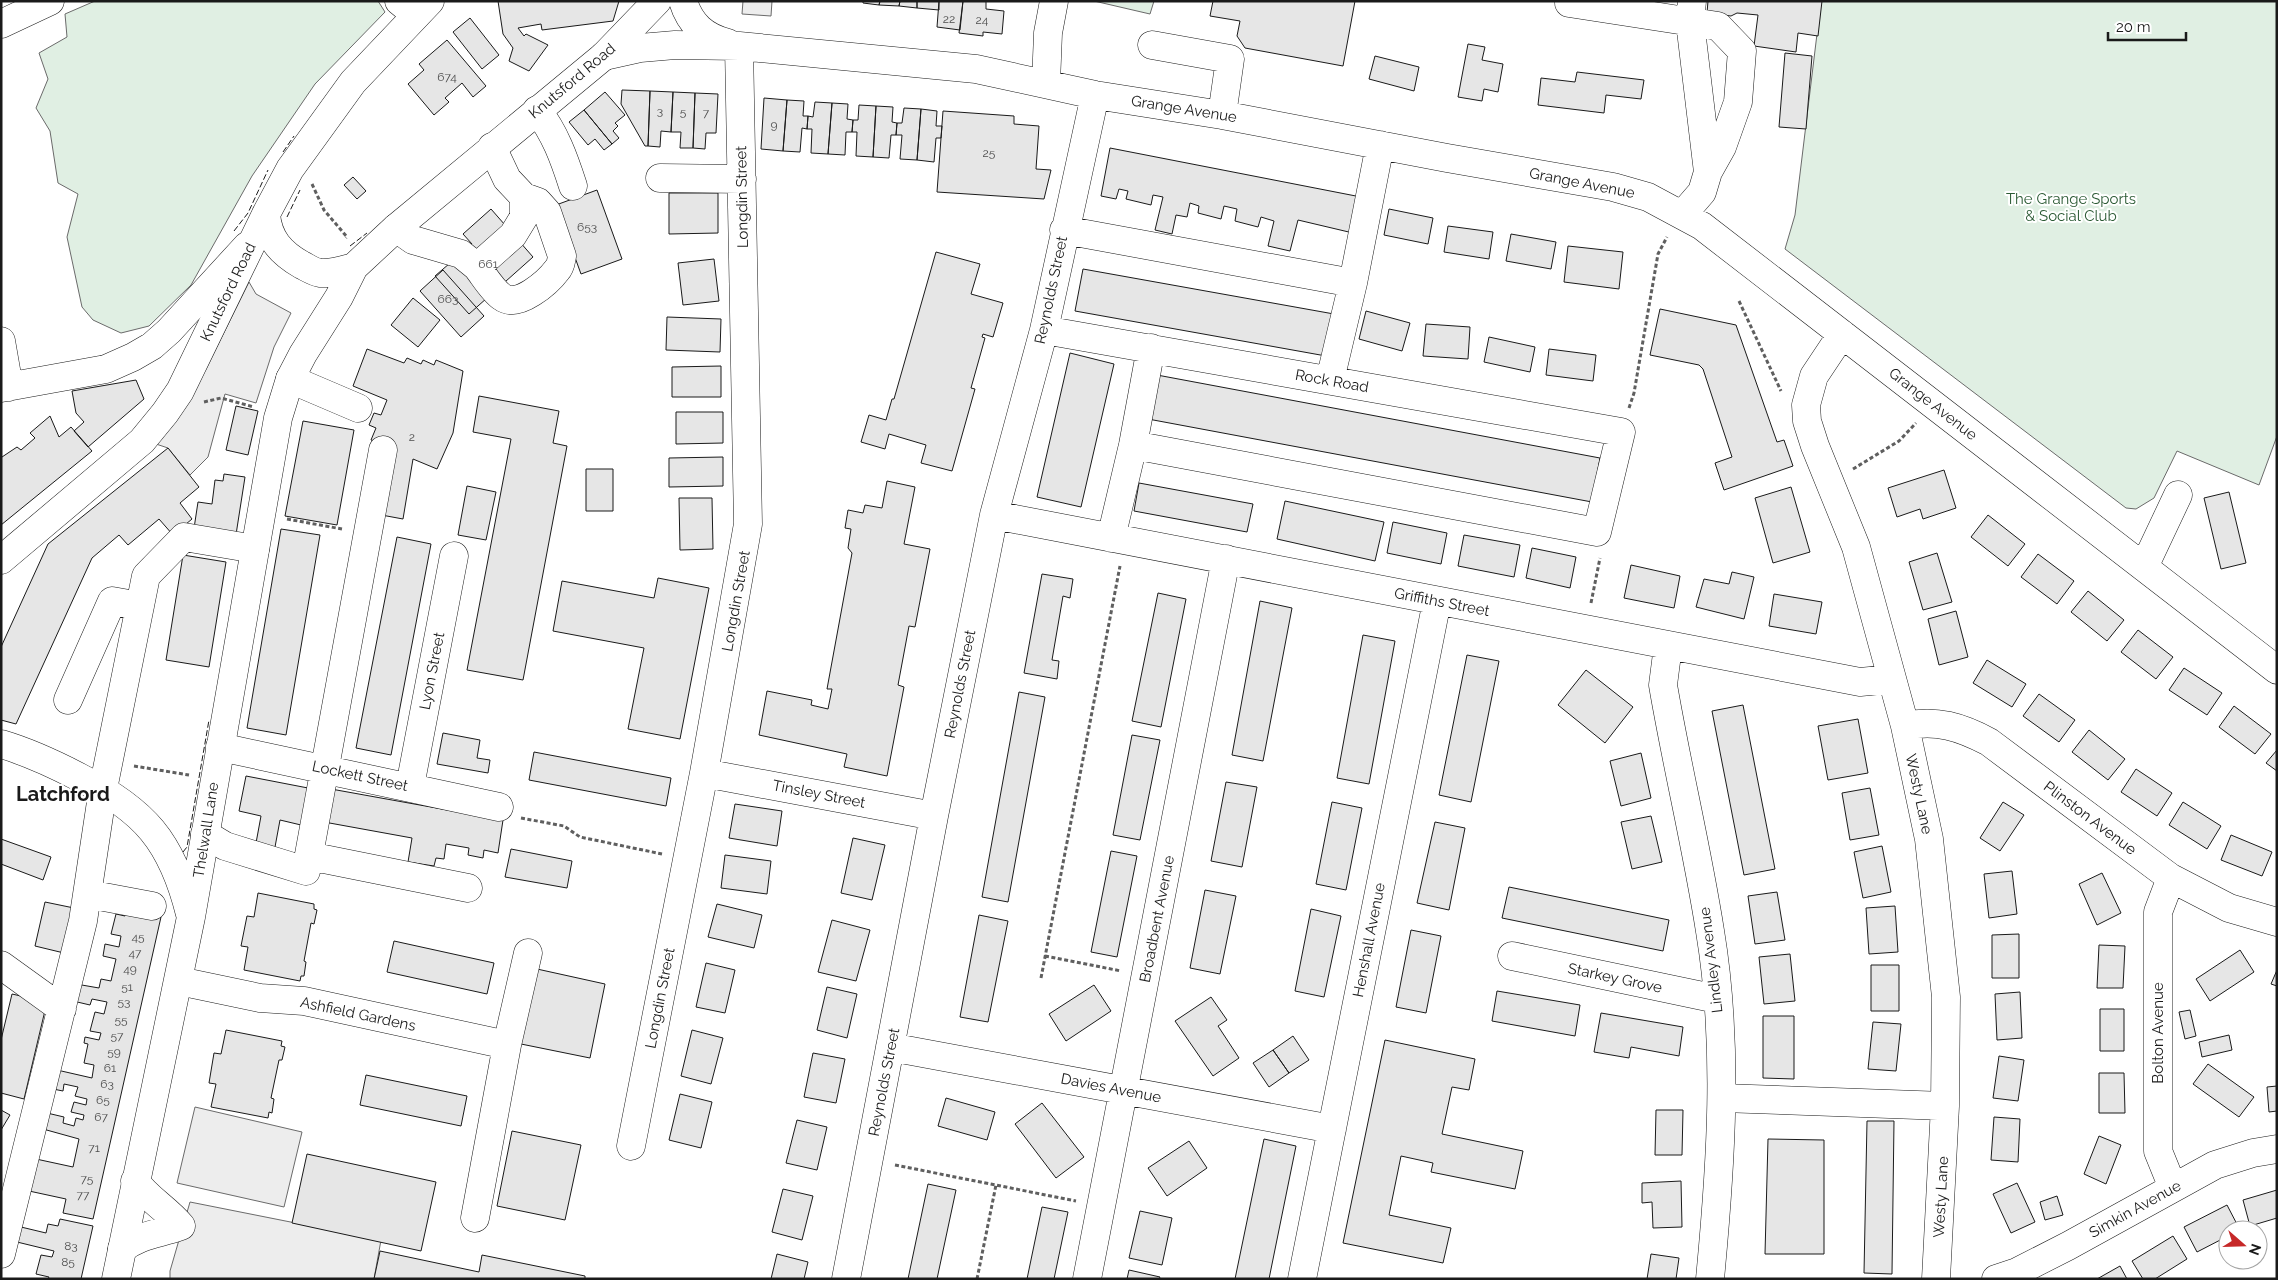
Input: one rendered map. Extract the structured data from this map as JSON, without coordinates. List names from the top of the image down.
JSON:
{
  "streets": {
    "main road": [
      "Knutsford Road",
      "Grange Avenue",
      "Longdin Street",
      "Reynolds Street",
      "Rock Road",
      "Griffiths Street",
      "Lyon Street",
      "Lockett Street",
      "Tinsley Street",
      "Westy Lane",
      "Plinston Avenue",
      "Thelwall Lane",
      "Broadbent Avenue",
      "Henshall Avenue",
      "Lindley Avenue",
      "Starkey Grove",
      "Ashfield Gardens",
      "Bolton Avenue",
      "Davies Avenue",
      "Simkin Avenue"
    ]
  },
  "crossings": [
    ["Knutsford Road", "Grange Avenue"],
    ["Knutsford Road", "Thelwall Lane"],
    ["Grange Avenue", "Longdin Street"],
    ["Grange Avenue", "Reynolds Street"],
    ["Grange Avenue", "Westy Lane"],
    ["Longdin Street", "Tinsley Street"],
    ["Reynolds Street", "Rock Road"],
    ["Reynolds Street", "Griffiths Street"],
    ["Reynolds Street", "Tinsley Street"],
    ["Reynolds Street", "Davies Avenue"],
    ["Griffiths Street", "Westy Lane"],
    ["Griffiths Street", "Broadbent Avenue"],
    ["Griffiths Street", "Henshall Avenue"],
    ["Griffiths Street", "Lindley Avenue"],
    ["Lyon Street", "Lockett Street"],
    ["Lockett Street", "Thelwall Lane"],
    ["Westy Lane", "Plinston Avenue"],
    ["Plinston Avenue", "Bolton Avenue"],
    ["Thelwall Lane", "Ashfield Gardens"],
    ["Broadbent Avenue", "Davies Avenue"],
    ["Henshall Avenue", "Davies Avenue"],
    ["Lindley Avenue", "Starkey Grove"],
    ["Bolton Avenue", "Simkin Avenue"]
  ],
  "districts": ["Latchford"],
  "parks": ["The Grange Sports & Social Club"],
  "house_numbers": [
    "22",
    "24",
    "674",
    "3",
    "5",
    "7",
    "9",
    "25",
    "653",
    "661",
    "663",
    "2",
    "45",
    "47",
    "49",
    "51",
    "53",
    "55",
    "57",
    "59",
    "61",
    "63",
    "65",
    "67",
    "71",
    "75",
    "77",
    "83",
    "85"
  ],
  "scale_bar": "20 m",
  "north": "right"
}
